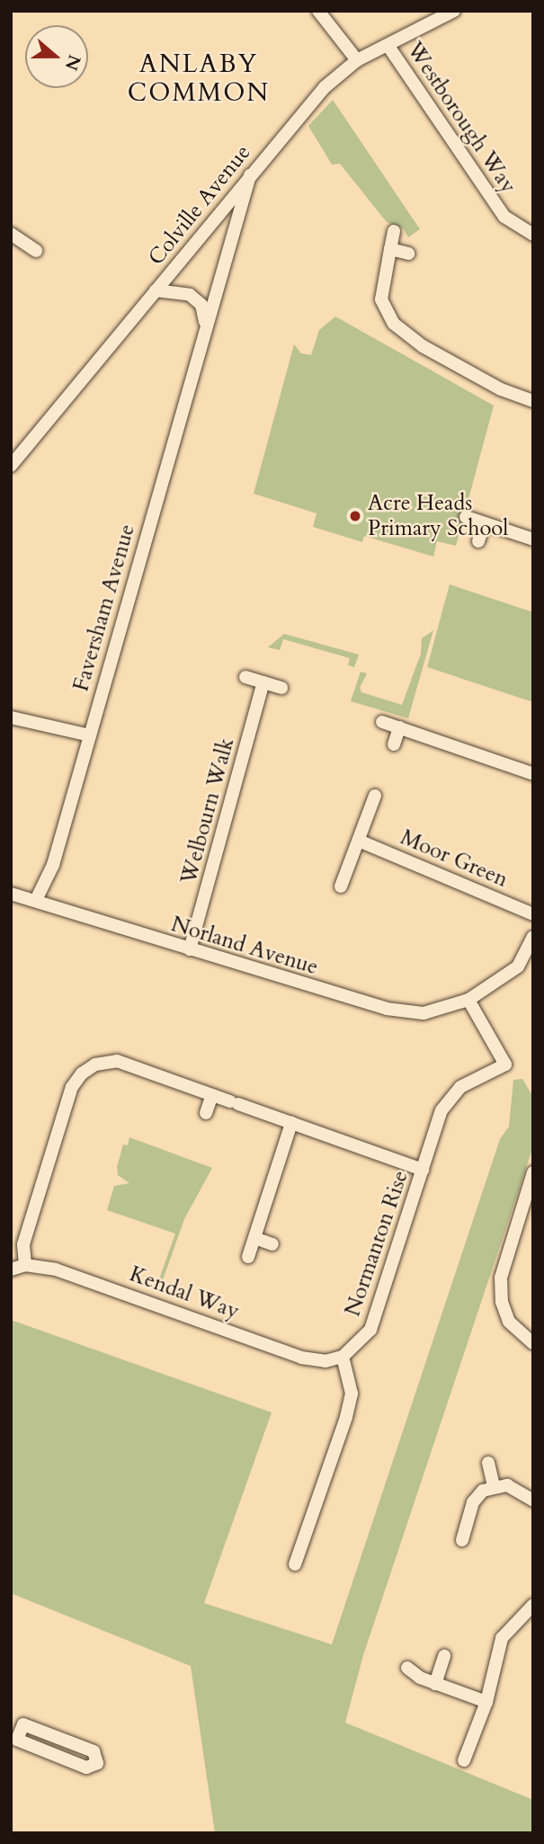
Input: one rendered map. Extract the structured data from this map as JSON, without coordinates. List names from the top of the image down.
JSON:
{
  "streets": {
    "street": [
      "Westborough Way",
      "Colville Avenue",
      "Faversham Avenue",
      "Welbourn Walk",
      "Moor Green",
      "Norland Avenue",
      "Normanton Rise",
      "Kendal Way"
    ]
  },
  "crossings": [
    ["Westborough Way", "Colville Avenue"],
    ["Colville Avenue", "Faversham Avenue"],
    ["Faversham Avenue", "Norland Avenue"],
    ["Welbourn Walk", "Norland Avenue"],
    ["Norland Avenue", "Normanton Rise"],
    ["Normanton Rise", "Kendal Way"]
  ],
  "districts": ["ANLABY COMMON"],
  "places": ["Acre Heads Primary School"],
  "north": "right"
}
